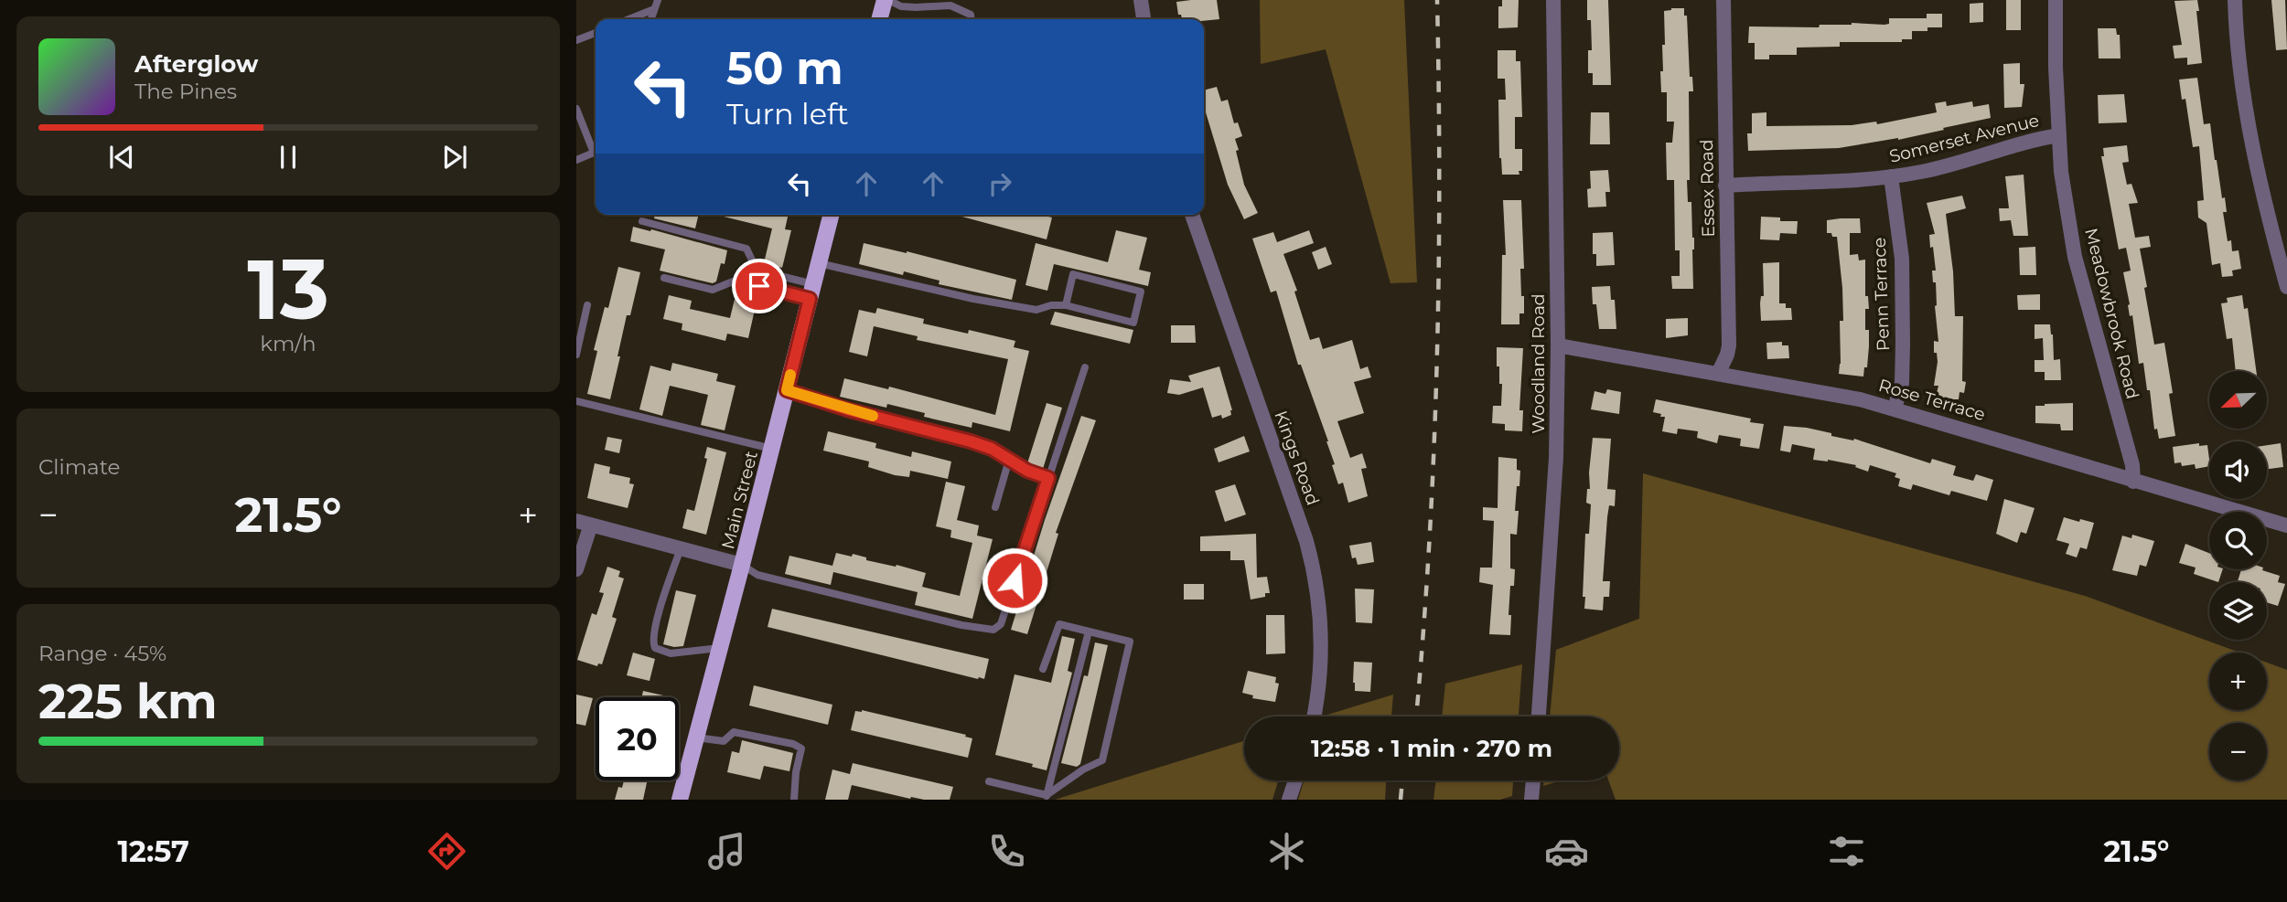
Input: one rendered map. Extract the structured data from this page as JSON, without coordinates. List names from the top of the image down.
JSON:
{
  "streets": {
    "main road": ["Main Street"],
    "street": [
      "Somerset Avenue",
      "Essex Road",
      "Penn Terrace",
      "Meadowbrook Road",
      "Woodland Road",
      "Rose Terrace",
      "Kings Road"
    ]
  },
  "crossings": [
    ["Somerset Avenue", "Essex Road"],
    ["Somerset Avenue", "Penn Terrace"],
    ["Somerset Avenue", "Meadowbrook Road"],
    ["Essex Road", "Rose Terrace"],
    ["Penn Terrace", "Rose Terrace"],
    ["Meadowbrook Road", "Rose Terrace"],
    ["Woodland Road", "Rose Terrace"]
  ],
  "north": "bottom left",
  "page": {
    "turn": ["50 m", "Turn left"],
    "song": ["Afterglow", "The Pines"],
    "tile": [
      ["13", "km/h"],
      "Climate",
      ["Range · 45%", "225 km"]
    ],
    "map_buttons": ["+", "−"],
    "heat": ["−", "21.5°", "+"],
    "limit": "20",
    "trip": "12:58 · 1 min · 270 m",
    "tabs": ["12:57", "21.5°"]
  }
}
